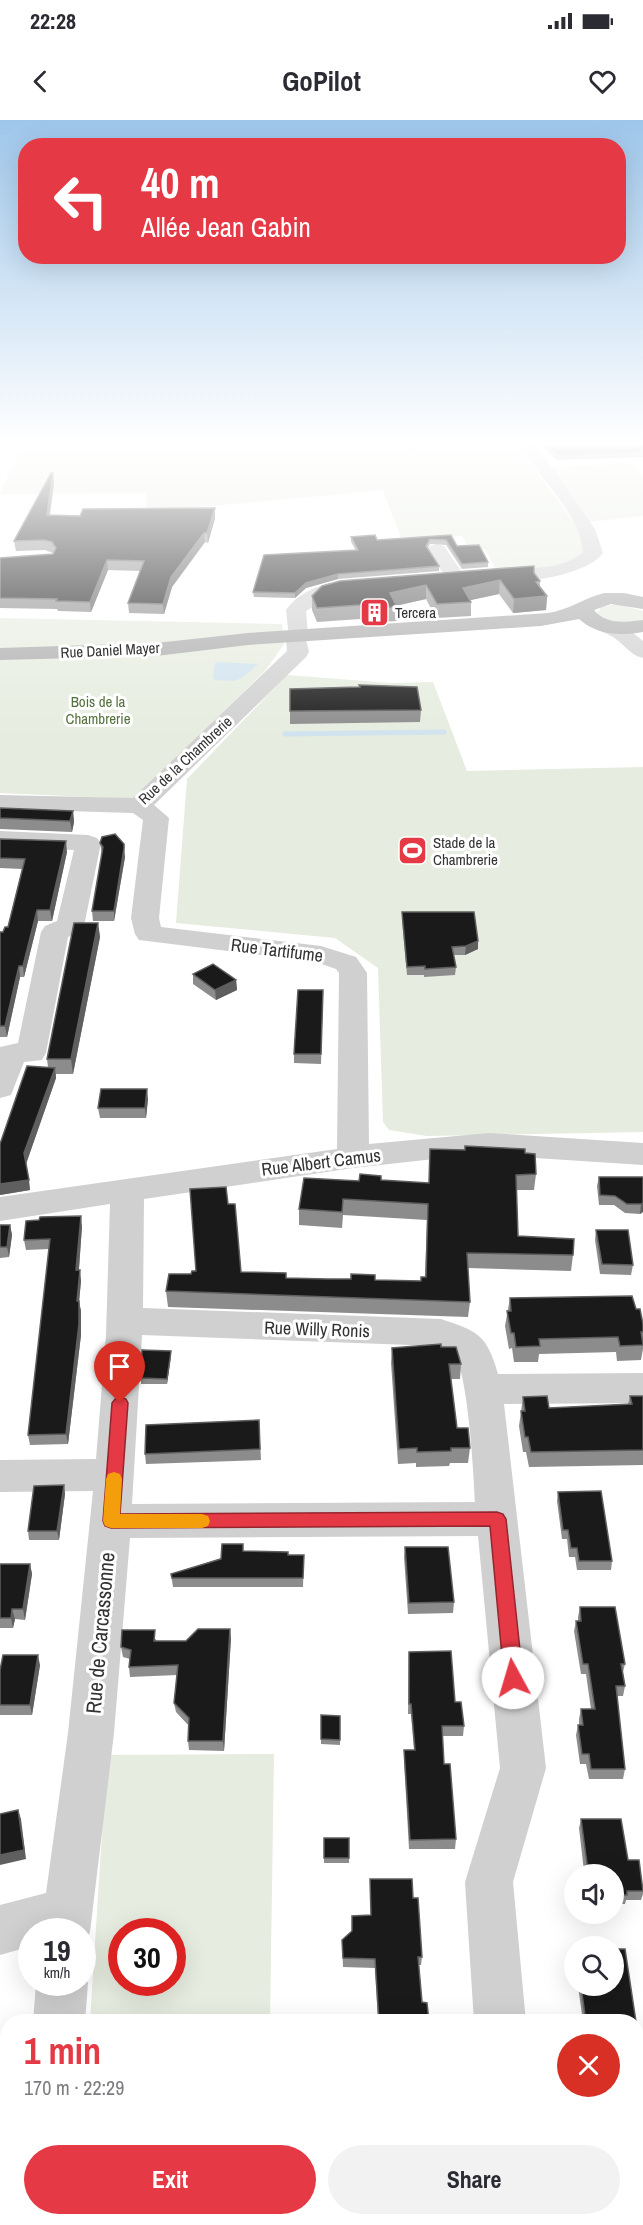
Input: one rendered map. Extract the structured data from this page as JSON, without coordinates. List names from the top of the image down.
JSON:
{
  "streets": {
    "main road": ["Rue Daniel Mayer"],
    "street": [
      "Rue de la Chambrerie",
      "Rue Tartifume",
      "Rue Albert Camus",
      "Rue Willy Ronis",
      "Rue de Carcassonne"
    ]
  },
  "crossings": [
    ["Rue Daniel Mayer", "Rue de la Chambrerie"],
    ["Rue de la Chambrerie", "Rue Tartifume"],
    ["Rue Tartifume", "Rue Albert Camus"],
    ["Rue Albert Camus", "Rue de Carcassonne"],
    ["Rue Willy Ronis", "Rue de Carcassonne"]
  ],
  "parks": ["Bois de la Chambrerie"],
  "places": {
    "building": ["Tercera"],
    "sports": ["Stade de la Chambrerie"]
  },
  "page": {
    "status": "22:28",
    "header": "GoPilot",
    "turn": ["40 m", "Allée Jean Gabin"],
    "speed": "19 km/h",
    "limit": "30",
    "heading": ["1 min", "170 m · 22:29"],
    "buttons": ["Exit", "Share"]
  }
}
